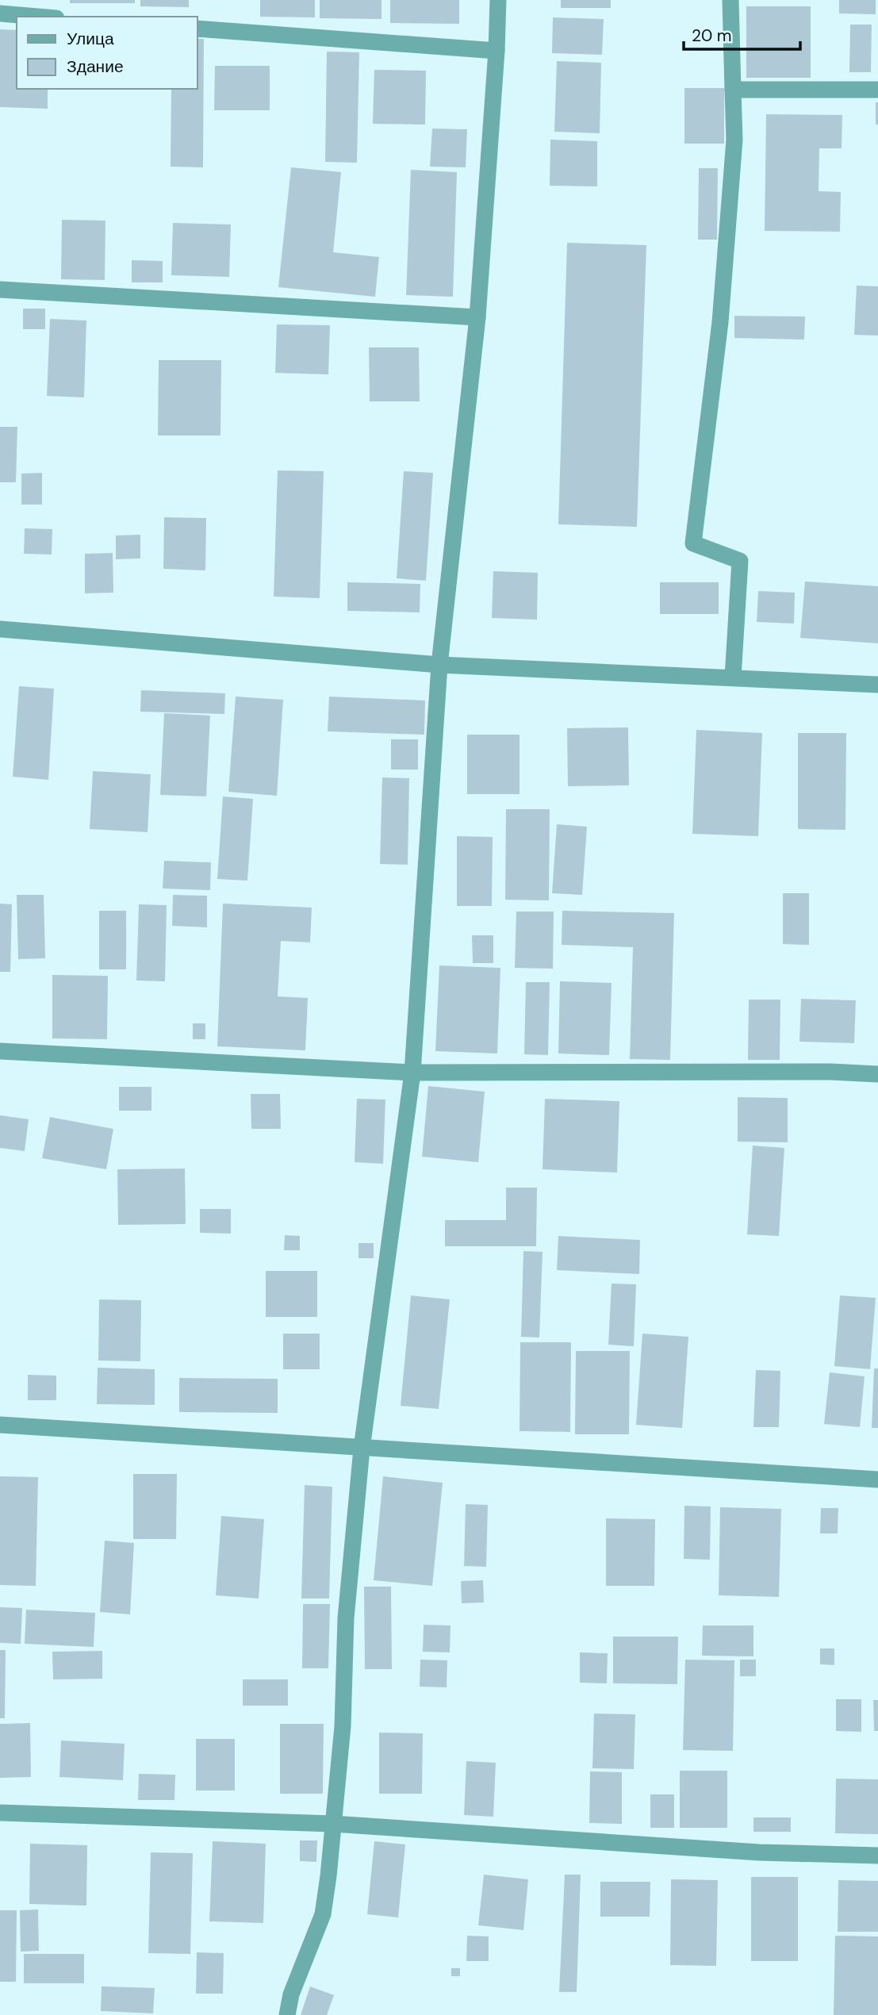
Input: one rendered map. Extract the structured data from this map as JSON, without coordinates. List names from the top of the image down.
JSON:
{
  "legend": ["Улица", "Здание"],
  "scale_bar": "20 m"
}
